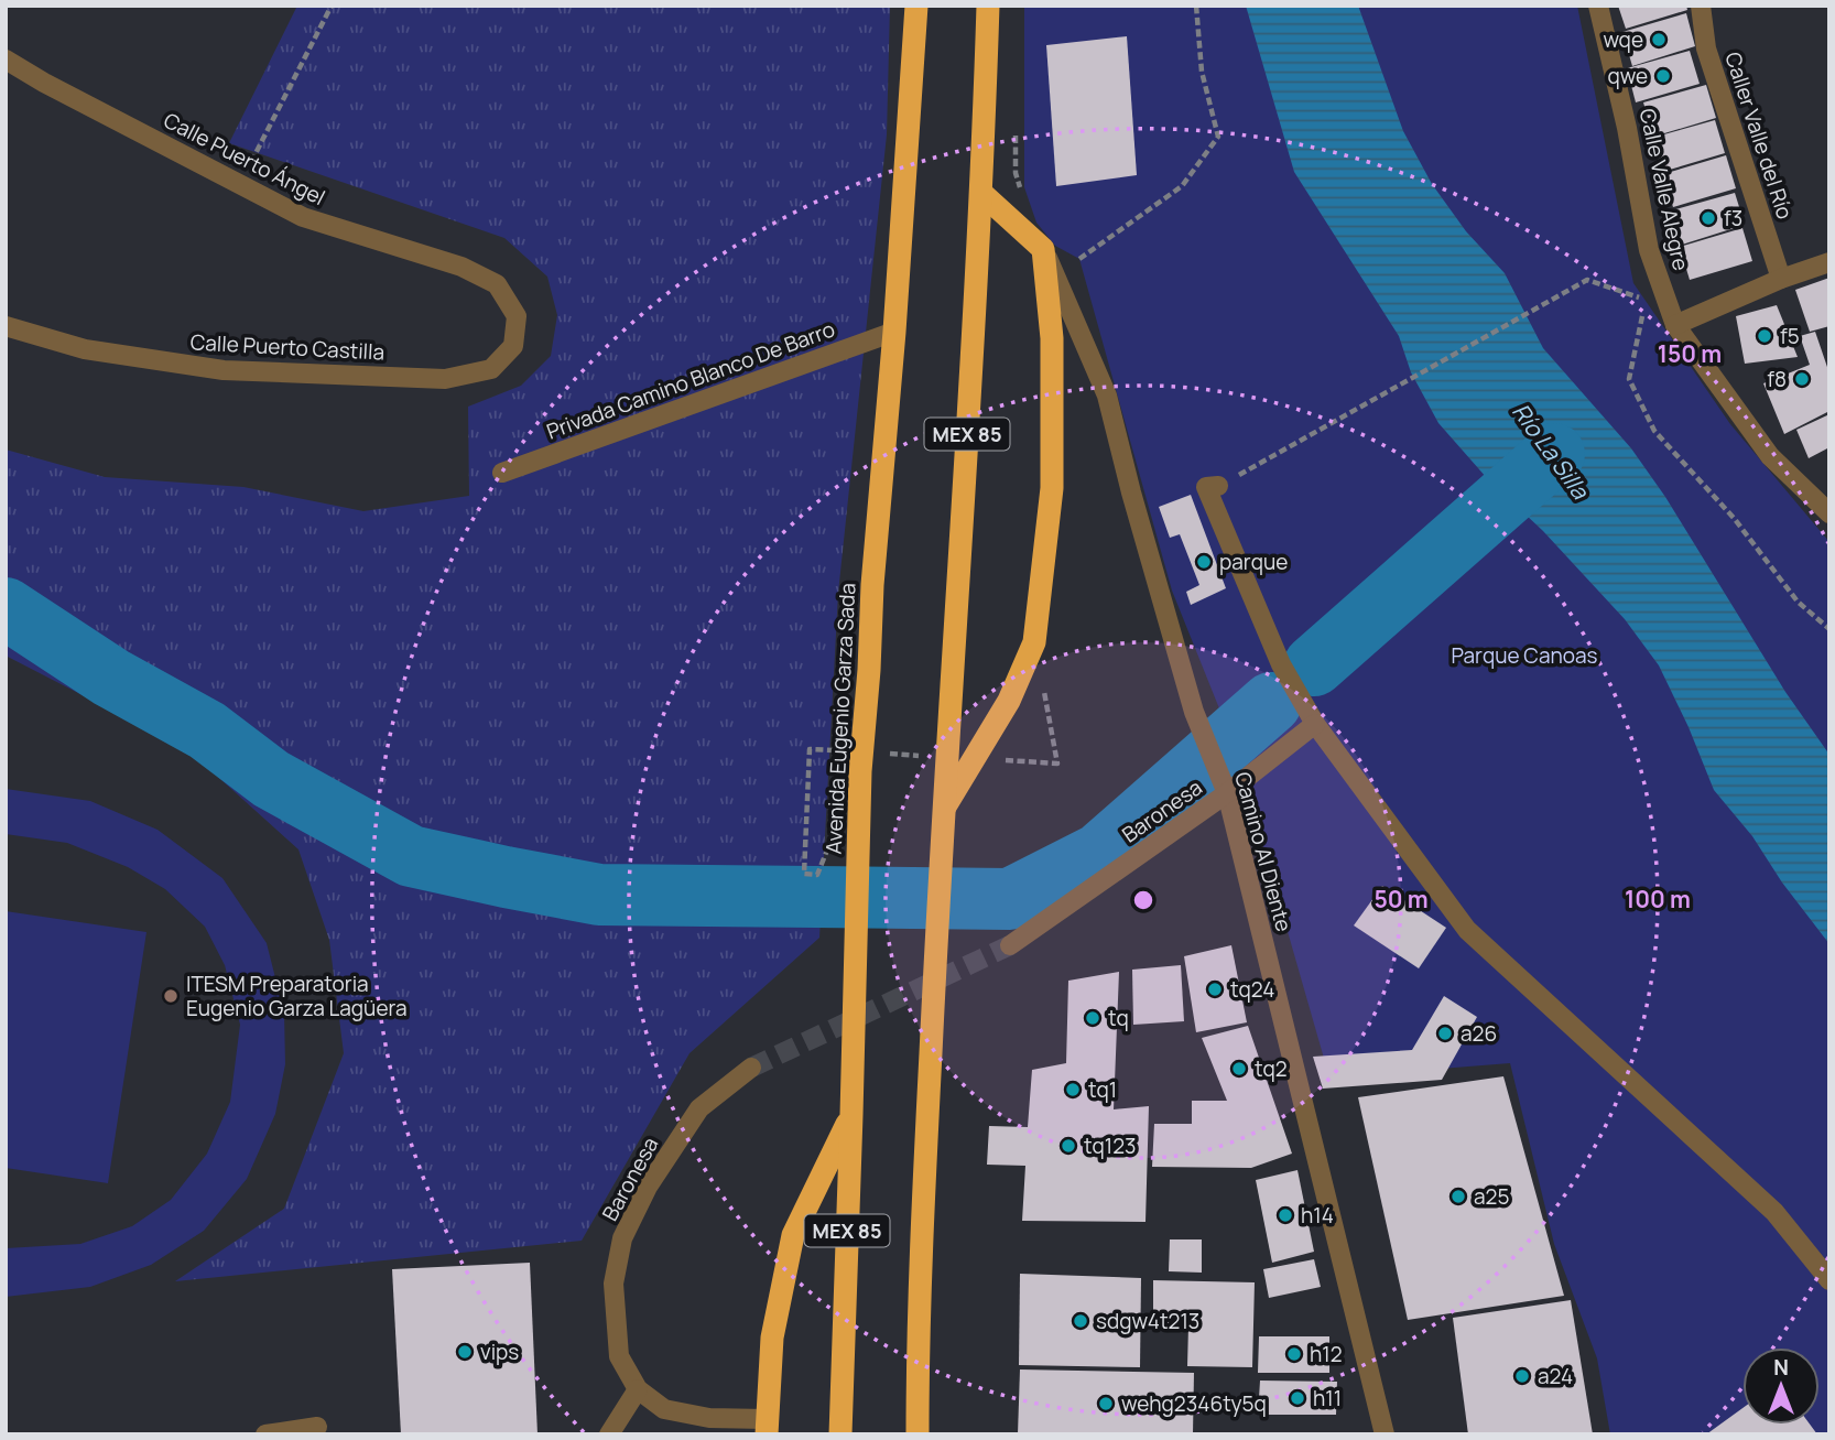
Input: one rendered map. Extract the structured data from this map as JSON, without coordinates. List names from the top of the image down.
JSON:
{
  "streets": {
    "highway": ["MEX 85", "Avenida Eugenio Garza Sada"],
    "street": [
      "Caller Valle del Río",
      "Calle Puerto Ángel",
      "Calle Valle Alegre",
      "Calle Puerto Castilla",
      "Privada Camino Blanco De Barro",
      "Baronesa",
      "Camino Al Diente"
    ]
  },
  "crossings": [
    ["Calle Puerto Ángel", "Calle Puerto Castilla"],
    ["Privada Camino Blanco De Barro", "Avenida Eugenio Garza Sada"],
    ["Baronesa", "Camino Al Diente"]
  ],
  "water": ["Río La Silla"],
  "parks": ["Parque Canoas"],
  "places": [
    "wqe",
    "qwe",
    "f3",
    "f5",
    "f8",
    "parque",
    "tq24",
    "ITESM Preparatoria Eugenio Garza Lagüera",
    "tq",
    "a26",
    "tq2",
    "tq1",
    "tq123",
    "a25",
    "h14",
    "sdgw4t213",
    "vips",
    "h12",
    "a24",
    "h11",
    "wehg2346ty5q"
  ],
  "north": "top",
  "rings": ["150 m", "50 m", "100 m"]
}
